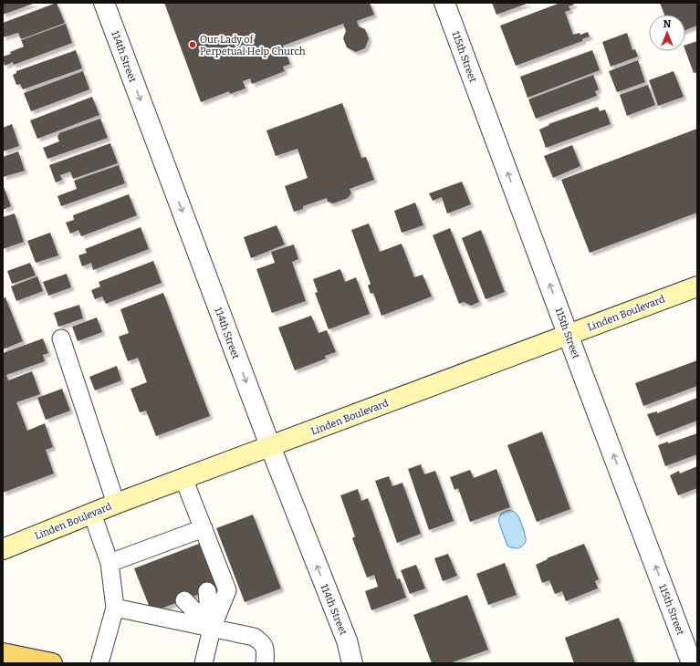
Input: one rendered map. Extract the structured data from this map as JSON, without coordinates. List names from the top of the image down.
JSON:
{
  "streets": {
    "main road": ["Linden Boulevard"],
    "street": ["114th Street", "115th Street"]
  },
  "crossings": [
    ["114th Street", "Linden Boulevard"],
    ["115th Street", "Linden Boulevard"]
  ],
  "one_way": ["115th Street"],
  "places": ["Our Lady of Perpetual Help Church"],
  "north": "top"
}
